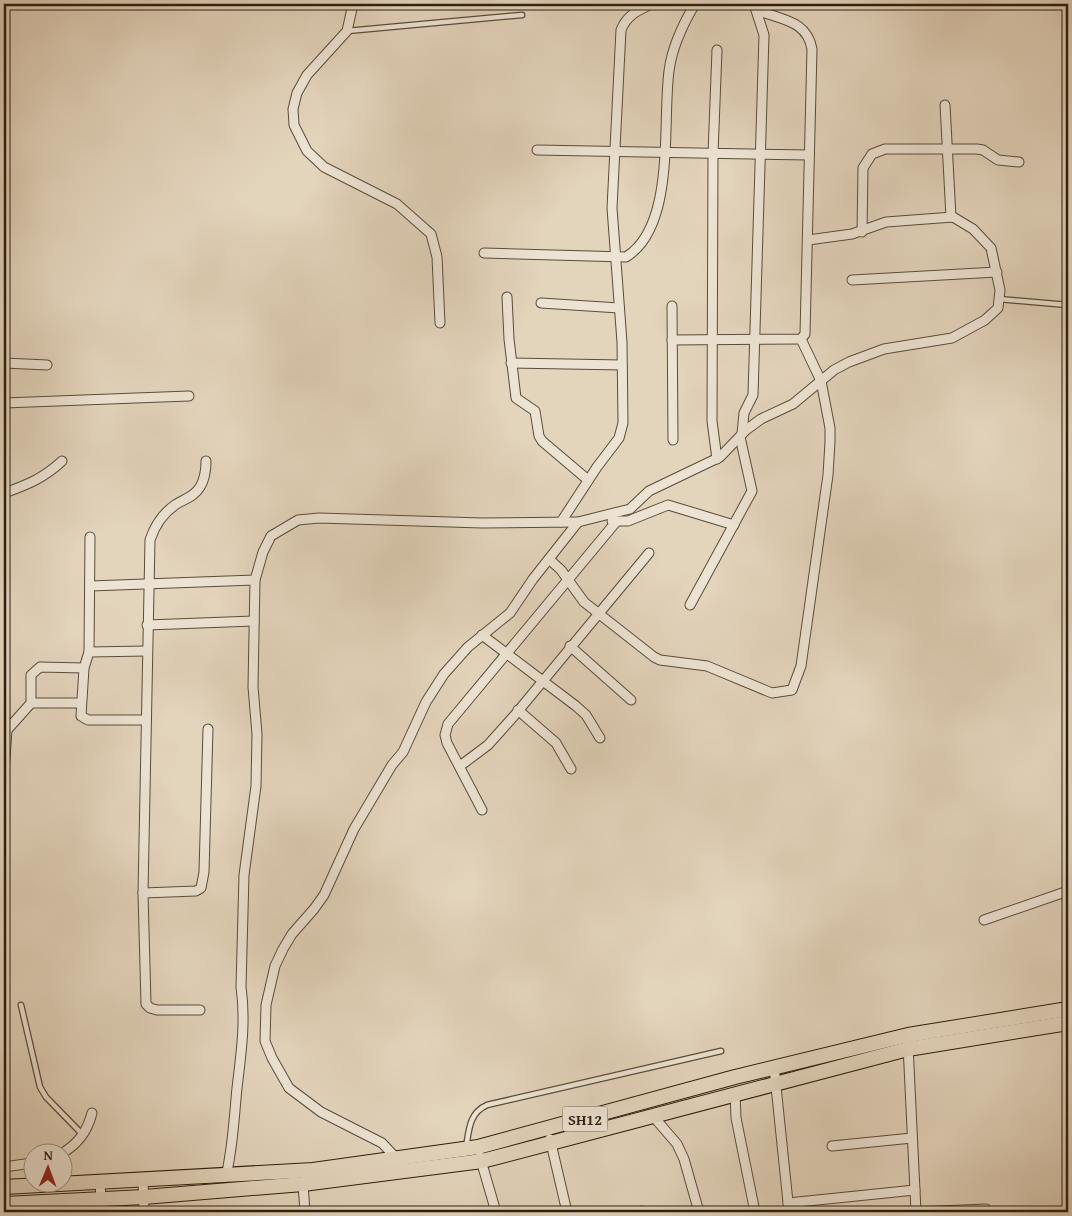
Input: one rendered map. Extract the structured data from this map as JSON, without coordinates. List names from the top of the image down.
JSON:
{
  "streets": {
    "main road": ["SH12"]
  },
  "north": "top"
}
